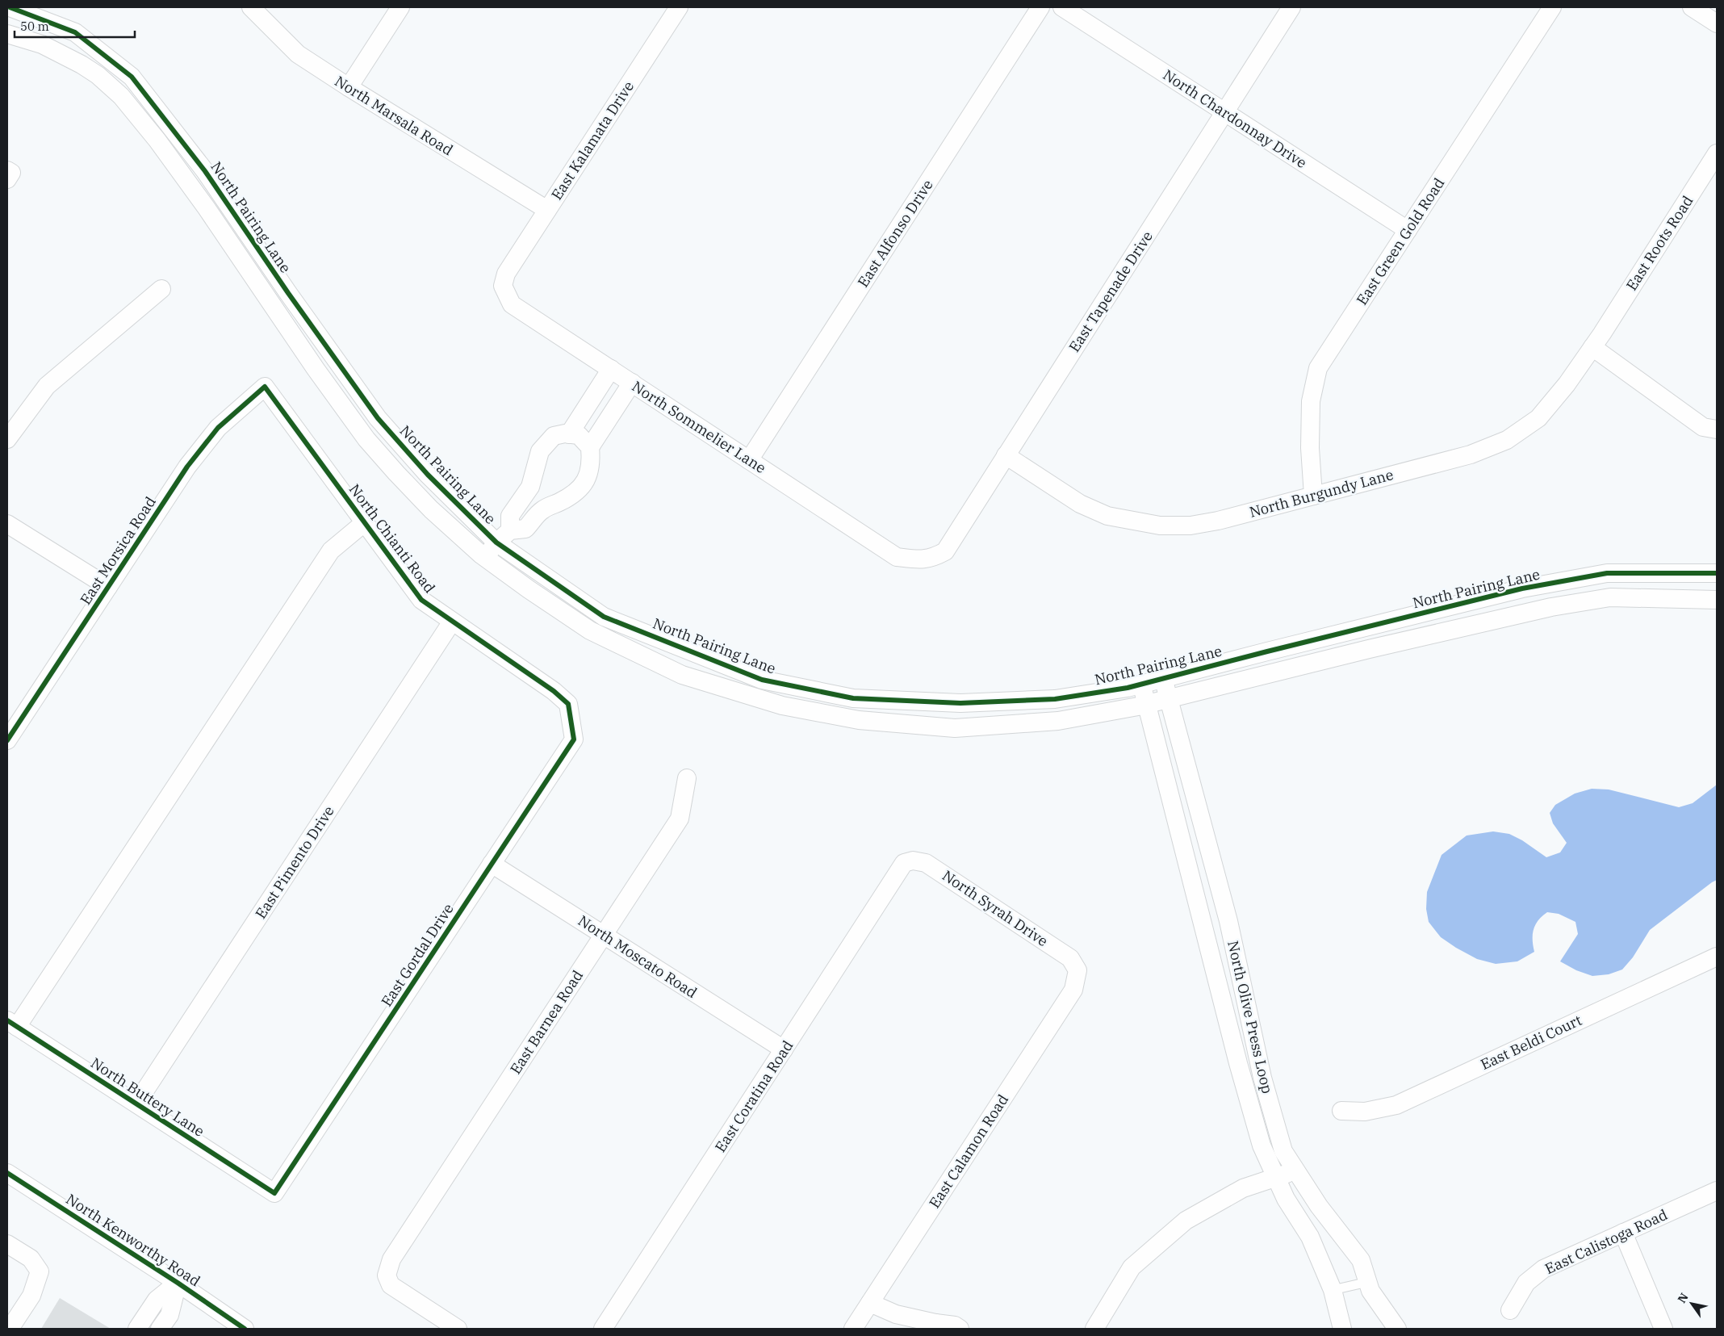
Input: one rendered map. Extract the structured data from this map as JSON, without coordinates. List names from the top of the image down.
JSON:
{
  "streets": {
    "street": [
      "North Marsala Road",
      "North Chardonnay Drive",
      "East Kalamata Drive",
      "North Pairing Lane",
      "East Alfonso Drive",
      "East Green Gold Road",
      "East Roots Road",
      "East Tapenade Drive",
      "North Sommelier Lane",
      "North Burgundy Lane",
      "North Chianti Road",
      "East Morsica Road",
      "East Pimento Drive",
      "North Syrah Drive",
      "East Gordal Drive",
      "North Moscato Road",
      "North Olive Press Loop",
      "East Barnea Road",
      "East Beldi Court",
      "East Coratina Road",
      "North Buttery Lane",
      "East Calamon Road",
      "North Kenworthy Road",
      "East Calistoga Road"
    ]
  },
  "crossings": [
    ["North Marsala Road", "East Kalamata Drive"],
    ["North Chardonnay Drive", "East Green Gold Road"],
    ["North Chardonnay Drive", "East Tapenade Drive"],
    ["East Kalamata Drive", "North Sommelier Lane"],
    ["North Pairing Lane", "North Olive Press Loop"],
    ["East Alfonso Drive", "North Sommelier Lane"],
    ["East Green Gold Road", "North Burgundy Lane"],
    ["East Roots Road", "North Burgundy Lane"],
    ["East Tapenade Drive", "North Sommelier Lane"],
    ["East Tapenade Drive", "North Burgundy Lane"],
    ["North Chianti Road", "East Morsica Road"],
    ["North Chianti Road", "East Pimento Drive"],
    ["North Chianti Road", "East Gordal Drive"],
    ["East Pimento Drive", "North Buttery Lane"],
    ["North Syrah Drive", "East Coratina Road"],
    ["North Syrah Drive", "East Calamon Road"],
    ["East Gordal Drive", "North Moscato Road"],
    ["East Gordal Drive", "North Buttery Lane"],
    ["North Moscato Road", "East Barnea Road"],
    ["North Moscato Road", "East Coratina Road"]
  ],
  "scale_bar": "50 m",
  "north": "top left"
}
